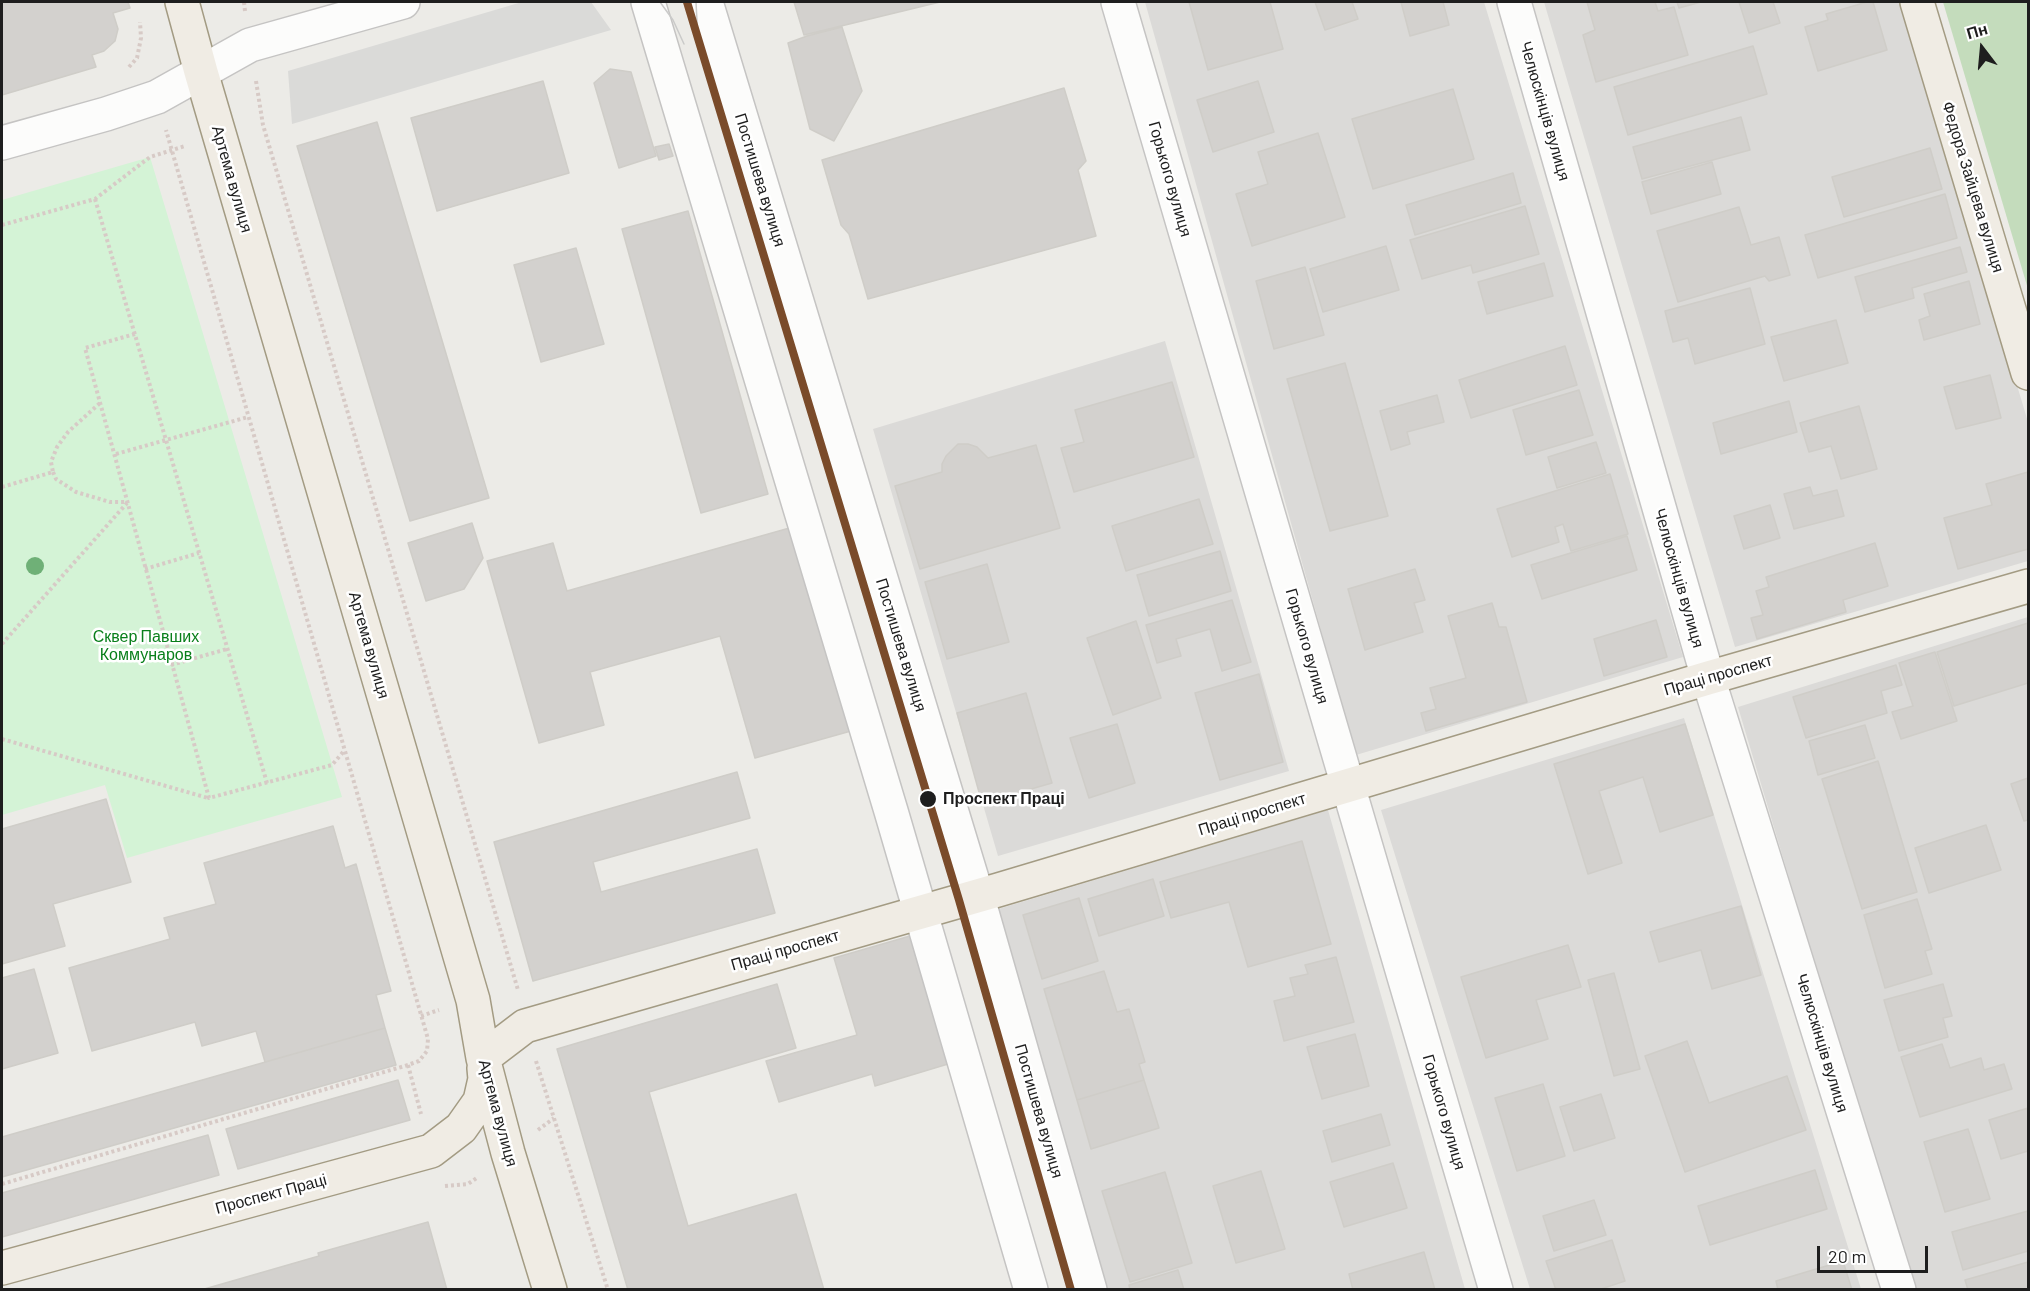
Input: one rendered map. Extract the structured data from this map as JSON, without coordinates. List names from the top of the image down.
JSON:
{
  "streets": {
    "main road": [
      "Артема вулиця",
      "Федора Зайцева вулиця",
      "Праці проспект",
      "Проспект Праці"
    ],
    "street": ["Челюскінців вулиця", "Горького вулиця", "Постишева вулиця"]
  },
  "crossings": [
    ["Челюскінців вулиця", "Праці проспект"],
    ["Артема вулиця", "Праці проспект"],
    ["Артема вулиця", "Проспект Праці"],
    ["Горького вулиця", "Праці проспект"],
    ["Постишева вулиця", "Праці проспект"],
    ["Праці проспект", "Проспект Праці"]
  ],
  "parks": ["Сквер Павших Коммунаров"],
  "places": ["Проспект Праці"],
  "scale_bar": "20 m",
  "north": "top"
}
